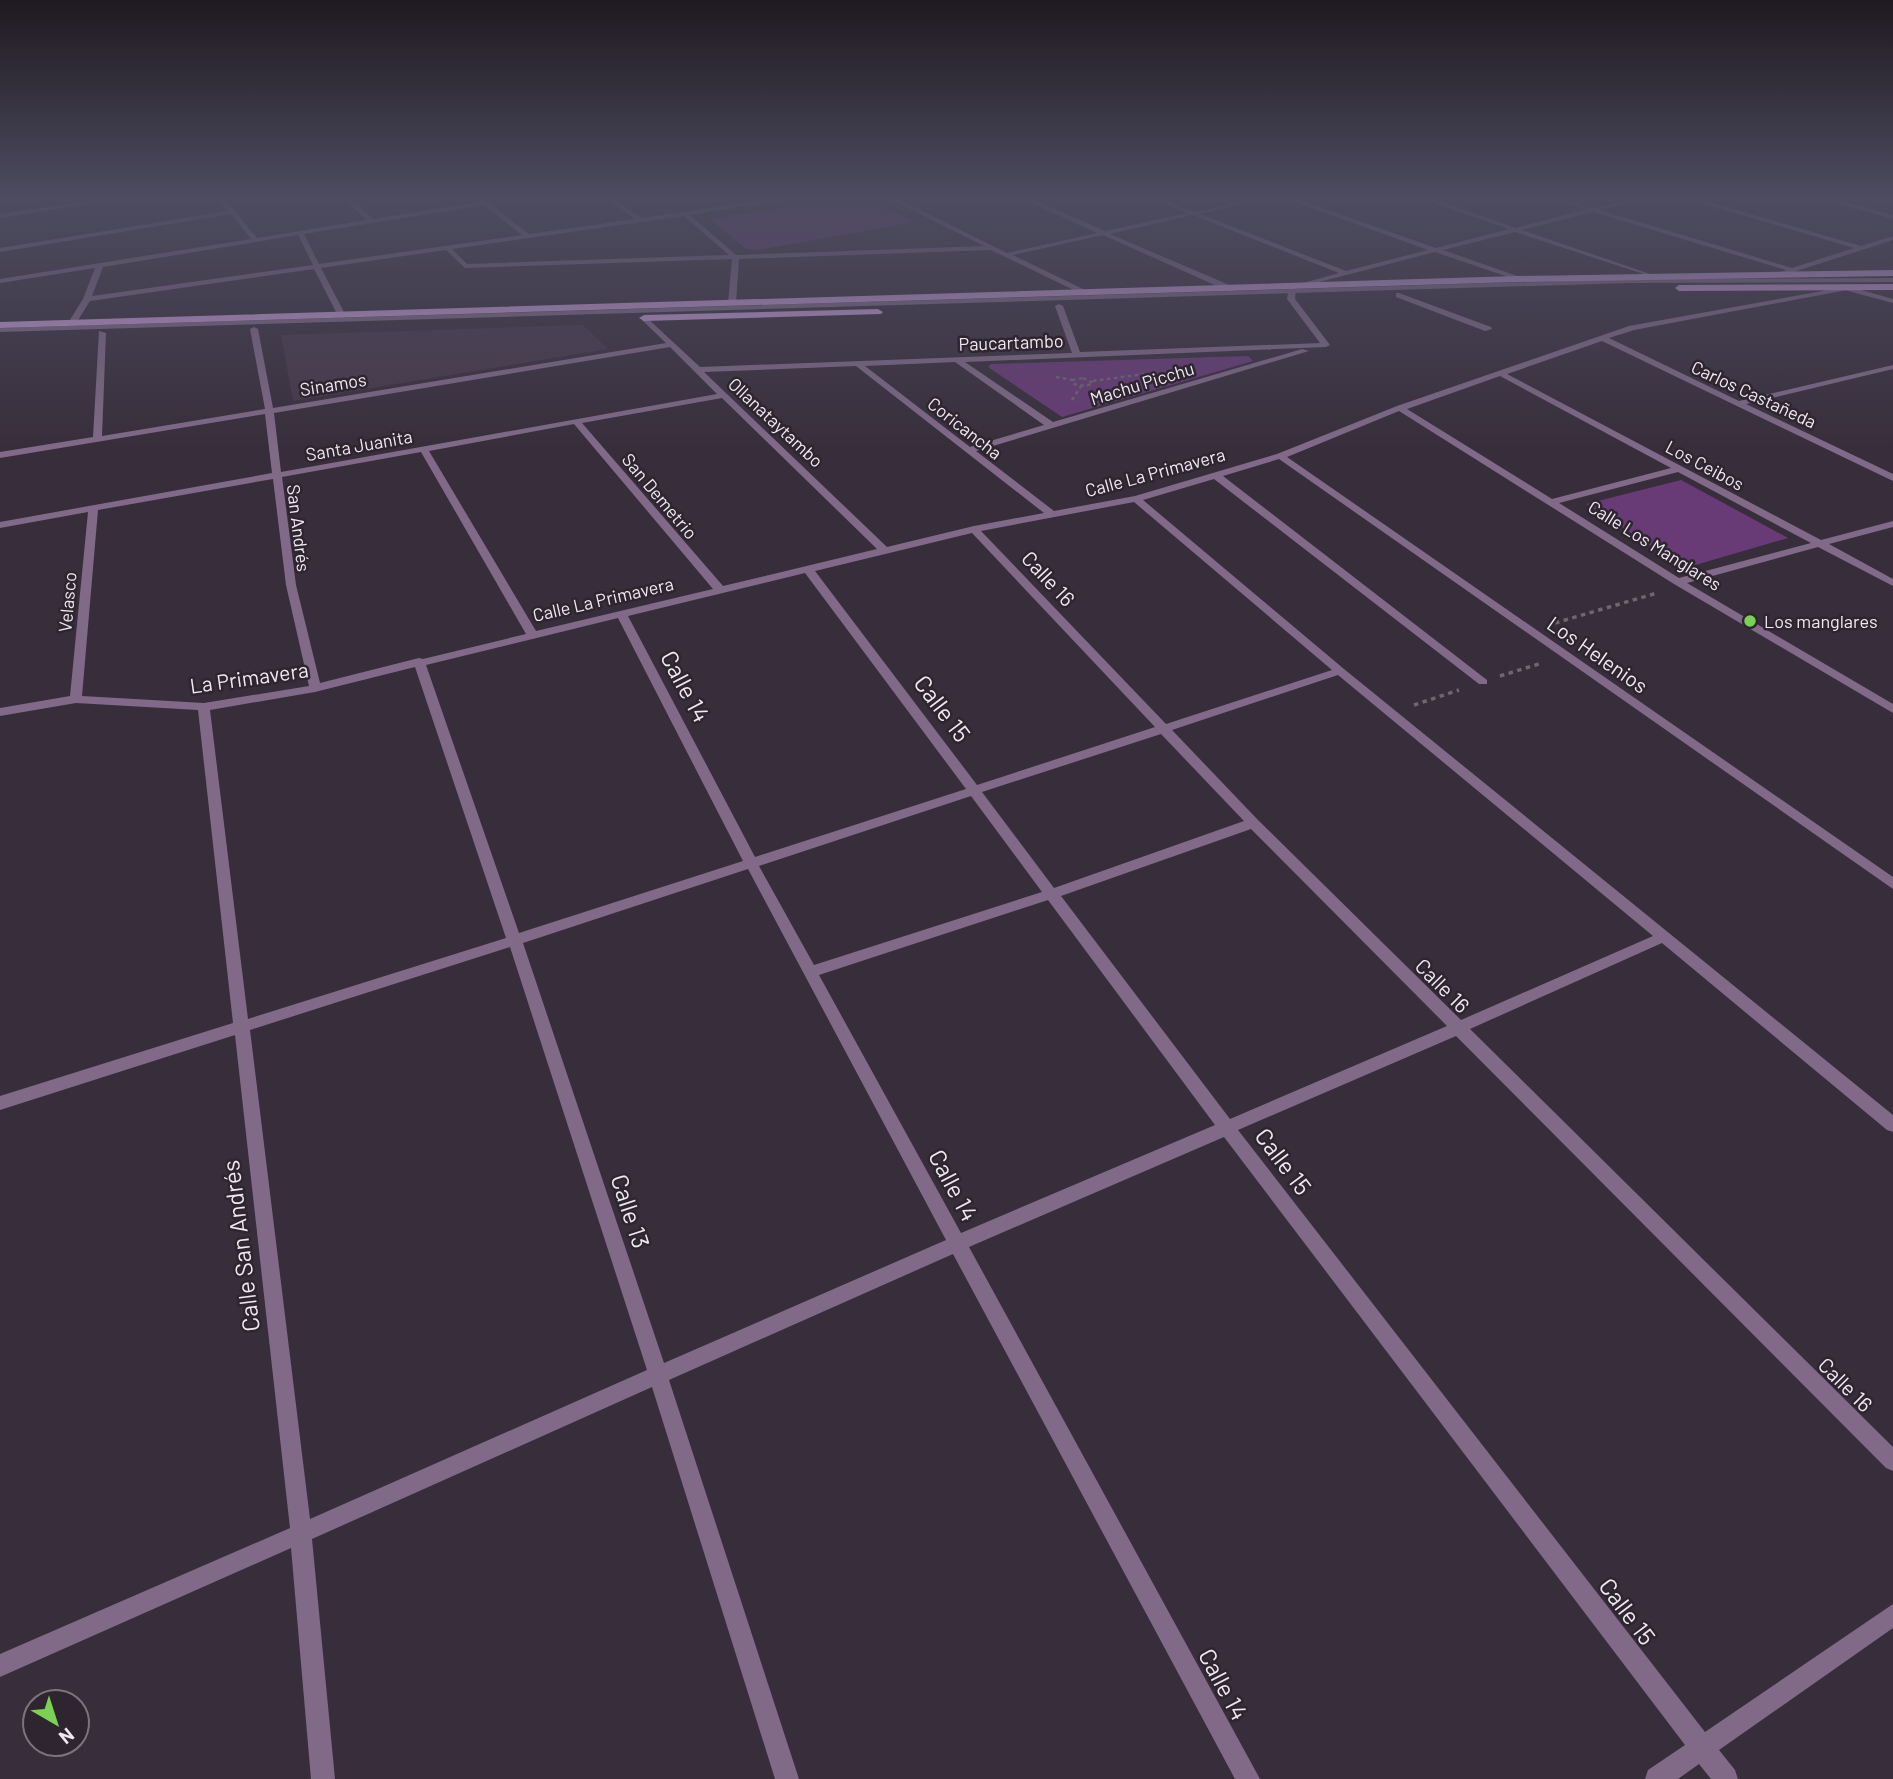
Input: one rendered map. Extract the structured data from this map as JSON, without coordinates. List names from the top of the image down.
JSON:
{
  "streets": {
    "street": [
      "Paucartambo",
      "Machu Picchu",
      "Sinamos",
      "Carlos Castañeda",
      "Ollanataytambo",
      "Coricancha",
      "Santa Juanita",
      "Los Ceibos",
      "Calle La Primavera",
      "San Demetrio",
      "San Andrés",
      "Calle Los Manglares",
      "Calle 16",
      "Velasco",
      "Los Helenios",
      "La Primavera",
      "Calle 14",
      "Calle 15",
      "Calle 13",
      "Calle San Andrés"
    ]
  },
  "crossings": [
    ["Paucartambo", "Machu Picchu"],
    ["Paucartambo", "Ollanataytambo"],
    ["Paucartambo", "Coricancha"],
    ["Machu Picchu", "Coricancha"],
    ["Sinamos", "Ollanataytambo"],
    ["Sinamos", "San Andrés"],
    ["Carlos Castañeda", "Calle La Primavera"],
    ["Ollanataytambo", "Santa Juanita"],
    ["Ollanataytambo", "Calle La Primavera"],
    ["Coricancha", "Calle La Primavera"],
    ["Santa Juanita", "San Demetrio"],
    ["Santa Juanita", "San Andrés"],
    ["Santa Juanita", "Velasco"],
    ["Los Ceibos", "Calle La Primavera"],
    ["Calle La Primavera", "San Demetrio"],
    ["Calle La Primavera", "Calle Los Manglares"],
    ["Calle La Primavera", "Calle 16"],
    ["Calle La Primavera", "Los Helenios"],
    ["Calle La Primavera", "La Primavera"],
    ["Calle La Primavera", "Calle 14"],
    ["Calle La Primavera", "Calle 15"],
    ["Calle La Primavera", "Calle 13"],
    ["San Andrés", "La Primavera"],
    ["Velasco", "La Primavera"],
    ["La Primavera", "Calle 13"],
    ["La Primavera", "Calle San Andrés"]
  ],
  "places": ["Los manglares"],
  "north": "bottom right"
}
